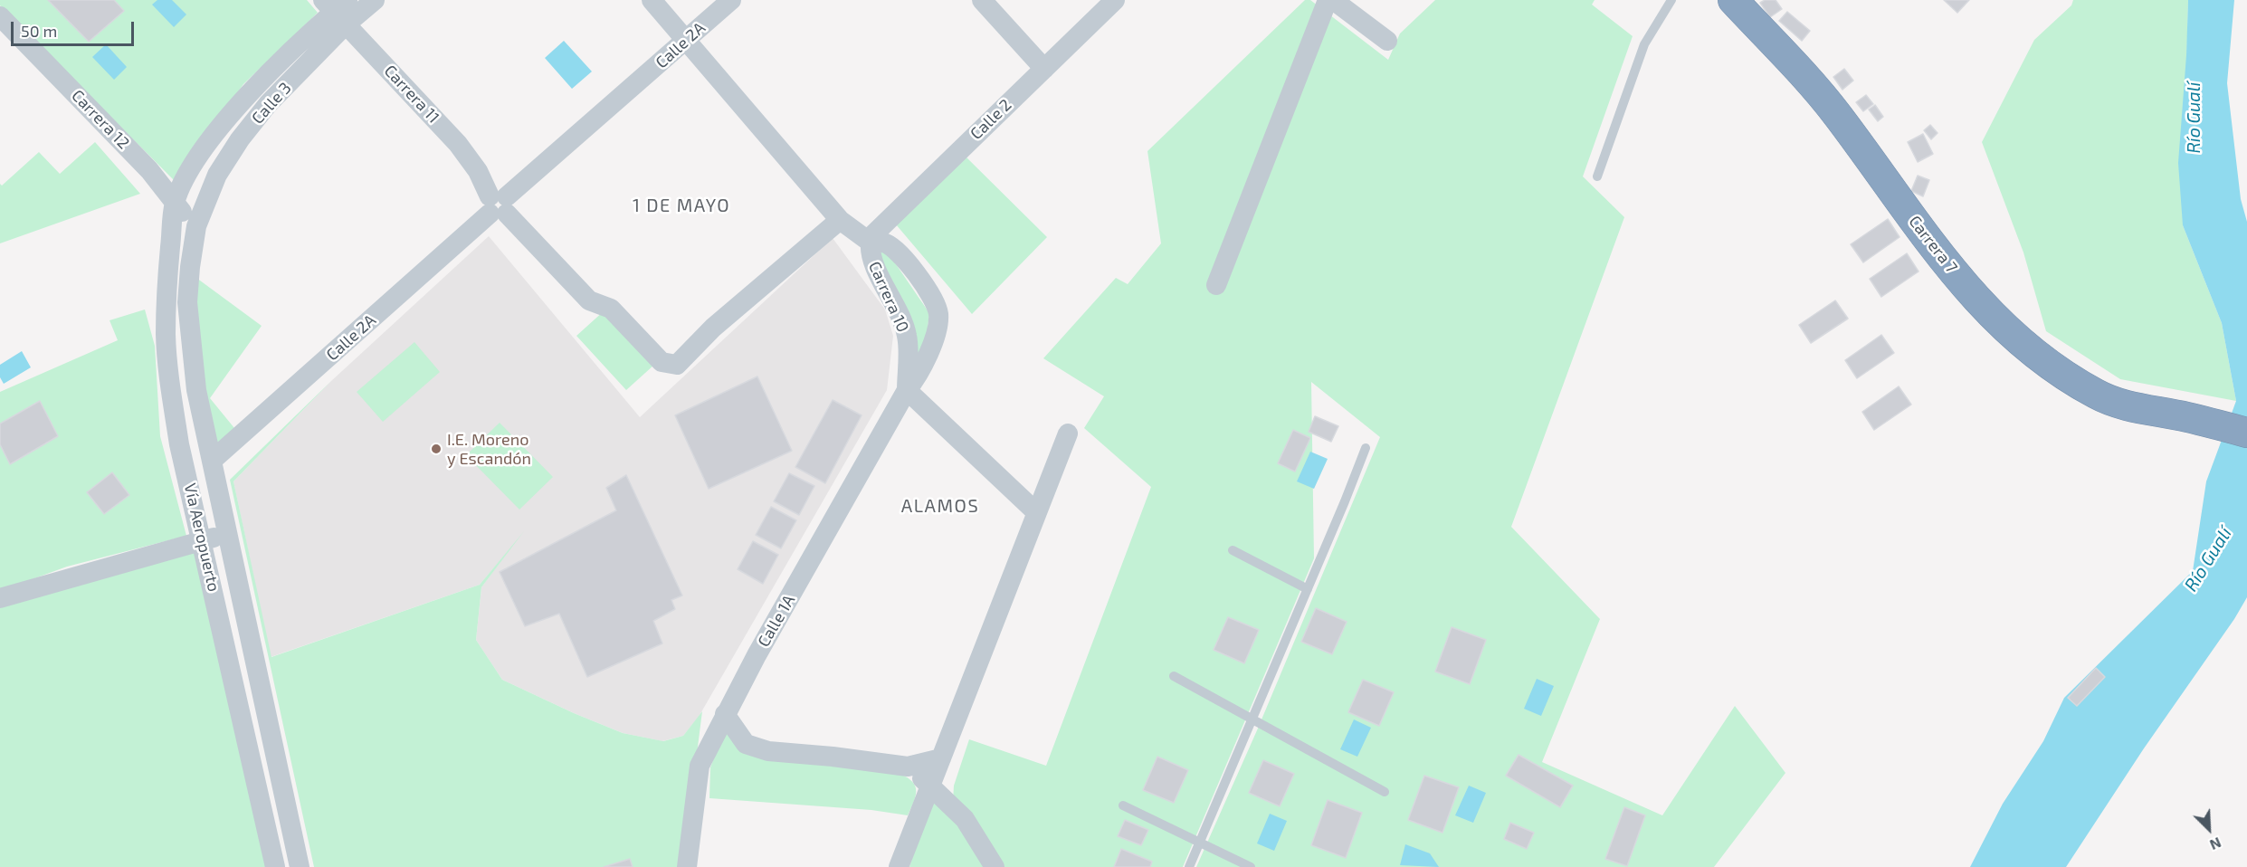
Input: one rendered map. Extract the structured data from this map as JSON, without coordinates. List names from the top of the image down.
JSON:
{
  "streets": {
    "highway": ["Carrera 7"],
    "street": [
      "Calle 2A",
      "Carrera 11",
      "Calle 3",
      "Carrera 12",
      "Calle 2",
      "Carrera 10",
      "Vía Aeropuerto",
      "Calle 1A"
    ]
  },
  "crossings": [
    ["Calle 2A", "Carrera 11"],
    ["Calle 2A", "Carrera 10"],
    ["Calle 2A", "Vía Aeropuerto"],
    ["Carrera 11", "Calle 3"],
    ["Carrera 11", "Carrera 10"],
    ["Calle 3", "Carrera 12"],
    ["Calle 3", "Vía Aeropuerto"],
    ["Carrera 12", "Vía Aeropuerto"],
    ["Calle 2", "Carrera 10"],
    ["Carrera 10", "Calle 1A"]
  ],
  "districts": ["1 DE MAYO", "ALAMOS"],
  "water": ["Río Gualí"],
  "places": ["I.E. Moreno y Escandón"],
  "scale_bar": "50 m",
  "north": "bottom right"
}
